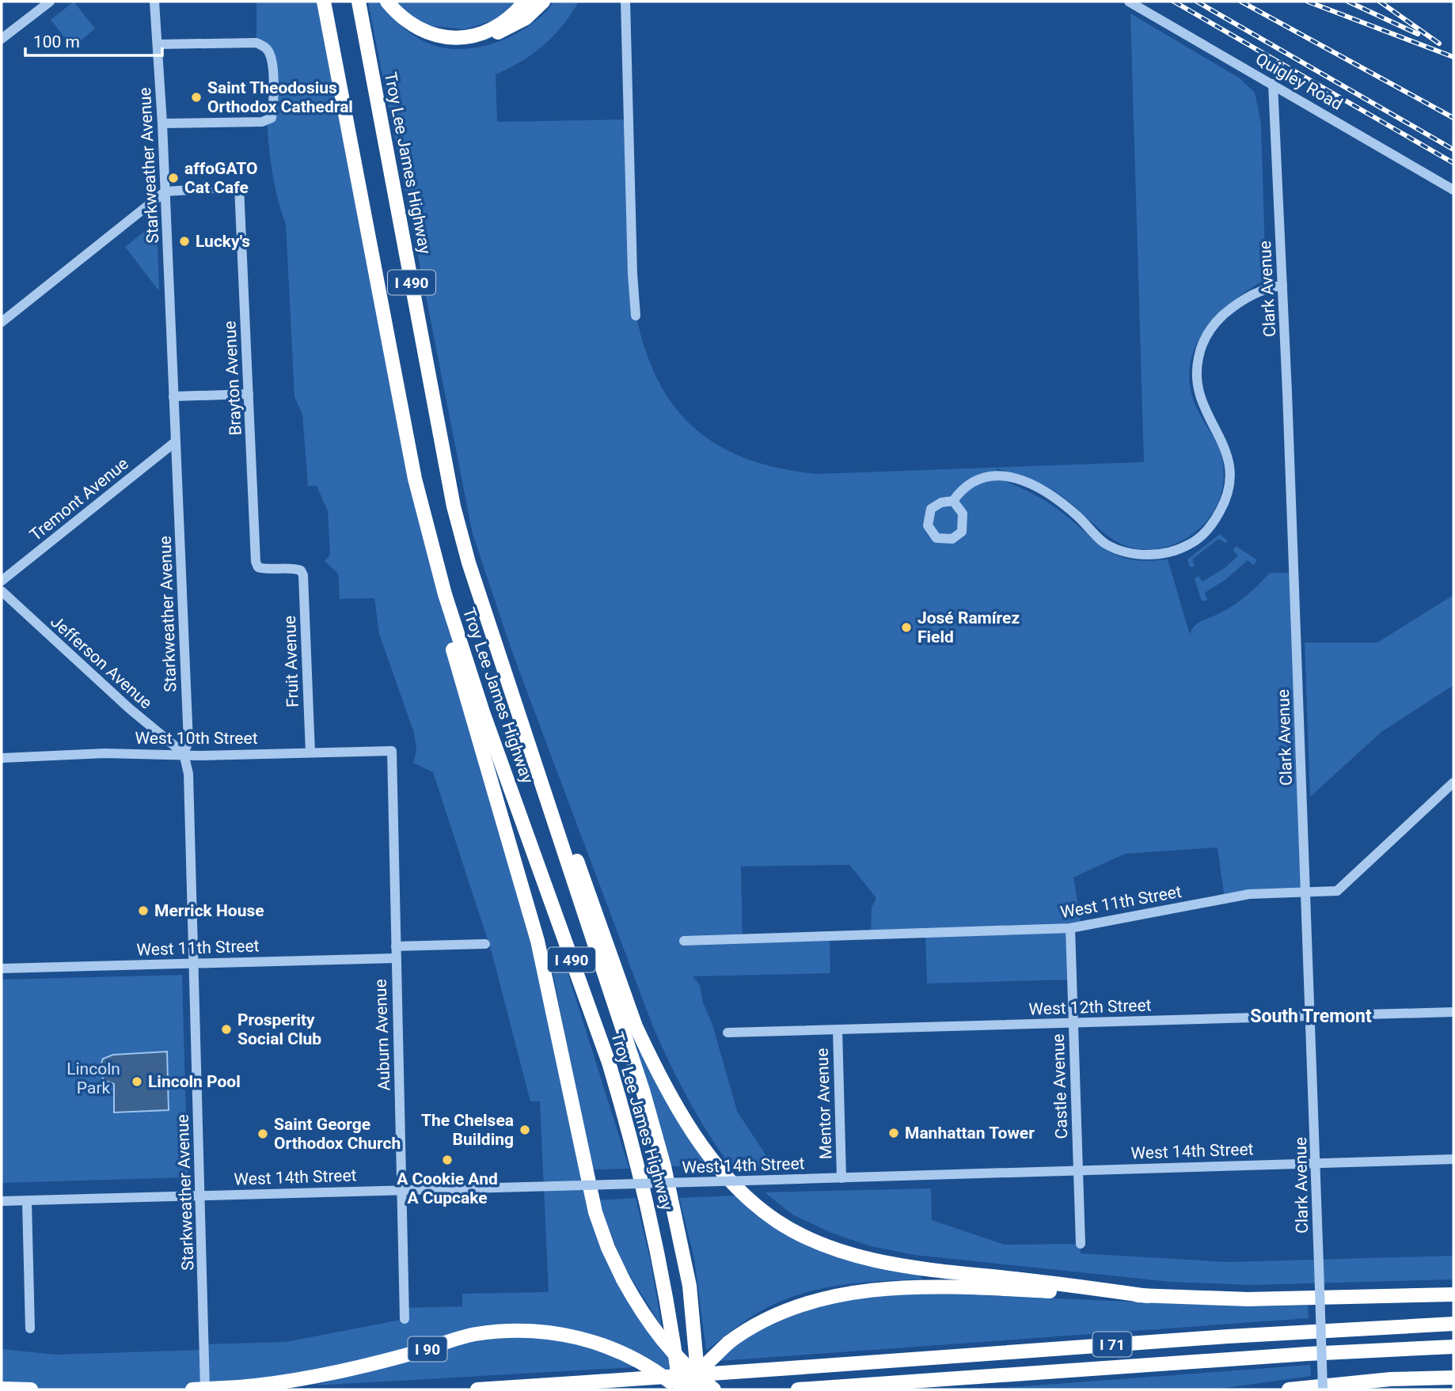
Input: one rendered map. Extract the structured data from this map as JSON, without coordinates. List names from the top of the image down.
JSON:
{
  "streets": {
    "highway": [
      "Troy Lee James Highway",
      "I 490",
      "I 71",
      "I 90"
    ],
    "street": [
      "Quigley Road",
      "Starkweather Avenue",
      "Clark Avenue",
      "Brayton Avenue",
      "Tremont Avenue",
      "Fruit Avenue",
      "Jefferson Avenue",
      "West 10th Street",
      "West 11th Street",
      "West 12th Street",
      "Auburn Avenue",
      "Castle Avenue",
      "Mentor Avenue",
      "West 14th Street"
    ]
  },
  "crossings": [
    ["Quigley Road", "Clark Avenue"],
    ["Troy Lee James Highway", "I 90"],
    ["Starkweather Avenue", "Brayton Avenue"],
    ["Starkweather Avenue", "Tremont Avenue"],
    ["Starkweather Avenue", "Jefferson Avenue"],
    ["Starkweather Avenue", "West 10th Street"],
    ["Starkweather Avenue", "West 11th Street"],
    ["Starkweather Avenue", "West 14th Street"],
    ["Clark Avenue", "West 11th Street"],
    ["Clark Avenue", "West 12th Street"],
    ["Clark Avenue", "West 14th Street"],
    ["Brayton Avenue", "Fruit Avenue"],
    ["Fruit Avenue", "West 10th Street"],
    ["Jefferson Avenue", "West 10th Street"],
    ["West 10th Street", "Auburn Avenue"],
    ["West 11th Street", "Auburn Avenue"],
    ["West 11th Street", "Castle Avenue"],
    ["West 12th Street", "Castle Avenue"],
    ["West 12th Street", "Mentor Avenue"],
    ["Auburn Avenue", "West 14th Street"],
    ["Castle Avenue", "West 14th Street"],
    ["Mentor Avenue", "West 14th Street"]
  ],
  "districts": ["South Tremont"],
  "parks": ["Lincoln Park"],
  "places": [
    "Saint Theodosius Orthodox Cathedral",
    "affoGATO Cat Cafe",
    "Lucky's",
    "José Ramírez Field",
    "Merrick House",
    "Prosperity Social Club",
    "Lincoln Pool",
    "The Chelsea Building",
    "Manhattan Tower",
    "Saint George Orthodox Church",
    "A Cookie And A Cupcake"
  ],
  "scale_bar": "100 m"
}
